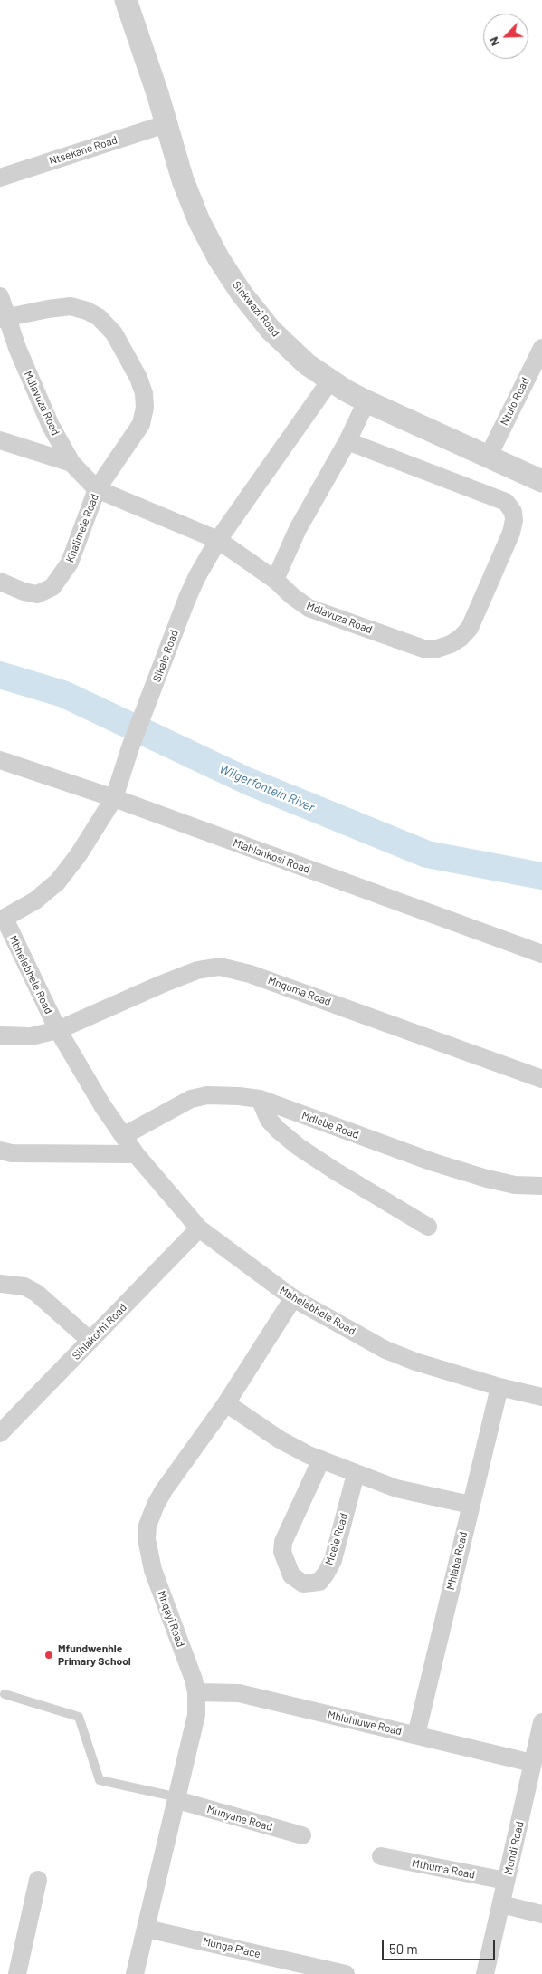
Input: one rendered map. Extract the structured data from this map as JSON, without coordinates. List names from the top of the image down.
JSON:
{
  "streets": {
    "street": [
      "Ntsekane Road",
      "Sinkwazi Road",
      "Ntulo Road",
      "Mdlavuza Road",
      "Khalimele Road",
      "Sikale Road",
      "Mlahlankosi Road",
      "Mbhelebhele Road",
      "Mnquma Road",
      "Mdlebe Road",
      "Sihlakothi Road",
      "Mcele Road",
      "Mhlaba Road",
      "Mnqayi Road",
      "Mhluhluwe Road",
      "Munyane Road",
      "Mondi Road",
      "Mthuma Road",
      "Munga Place"
    ]
  },
  "crossings": [
    ["Ntsekane Road", "Sinkwazi Road"],
    ["Sinkwazi Road", "Ntulo Road"],
    ["Sinkwazi Road", "Sikale Road"],
    ["Mdlavuza Road", "Khalimele Road"],
    ["Mdlavuza Road", "Sikale Road"],
    ["Sikale Road", "Mlahlankosi Road"],
    ["Sikale Road", "Mbhelebhele Road"],
    ["Mbhelebhele Road", "Mnquma Road"],
    ["Mbhelebhele Road", "Mdlebe Road"],
    ["Mbhelebhele Road", "Sihlakothi Road"],
    ["Mbhelebhele Road", "Mhlaba Road"],
    ["Mbhelebhele Road", "Mnqayi Road"],
    ["Mhlaba Road", "Mhluhluwe Road"],
    ["Mnqayi Road", "Mhluhluwe Road"],
    ["Mnqayi Road", "Munyane Road"],
    ["Mnqayi Road", "Munga Place"],
    ["Mhluhluwe Road", "Mondi Road"],
    ["Mondi Road", "Mthuma Road"]
  ],
  "water": ["Wilgerfontein River"],
  "places": ["Mfundwenhle Primary School"],
  "scale_bar": "50 m",
  "north": "bottom left"
}
